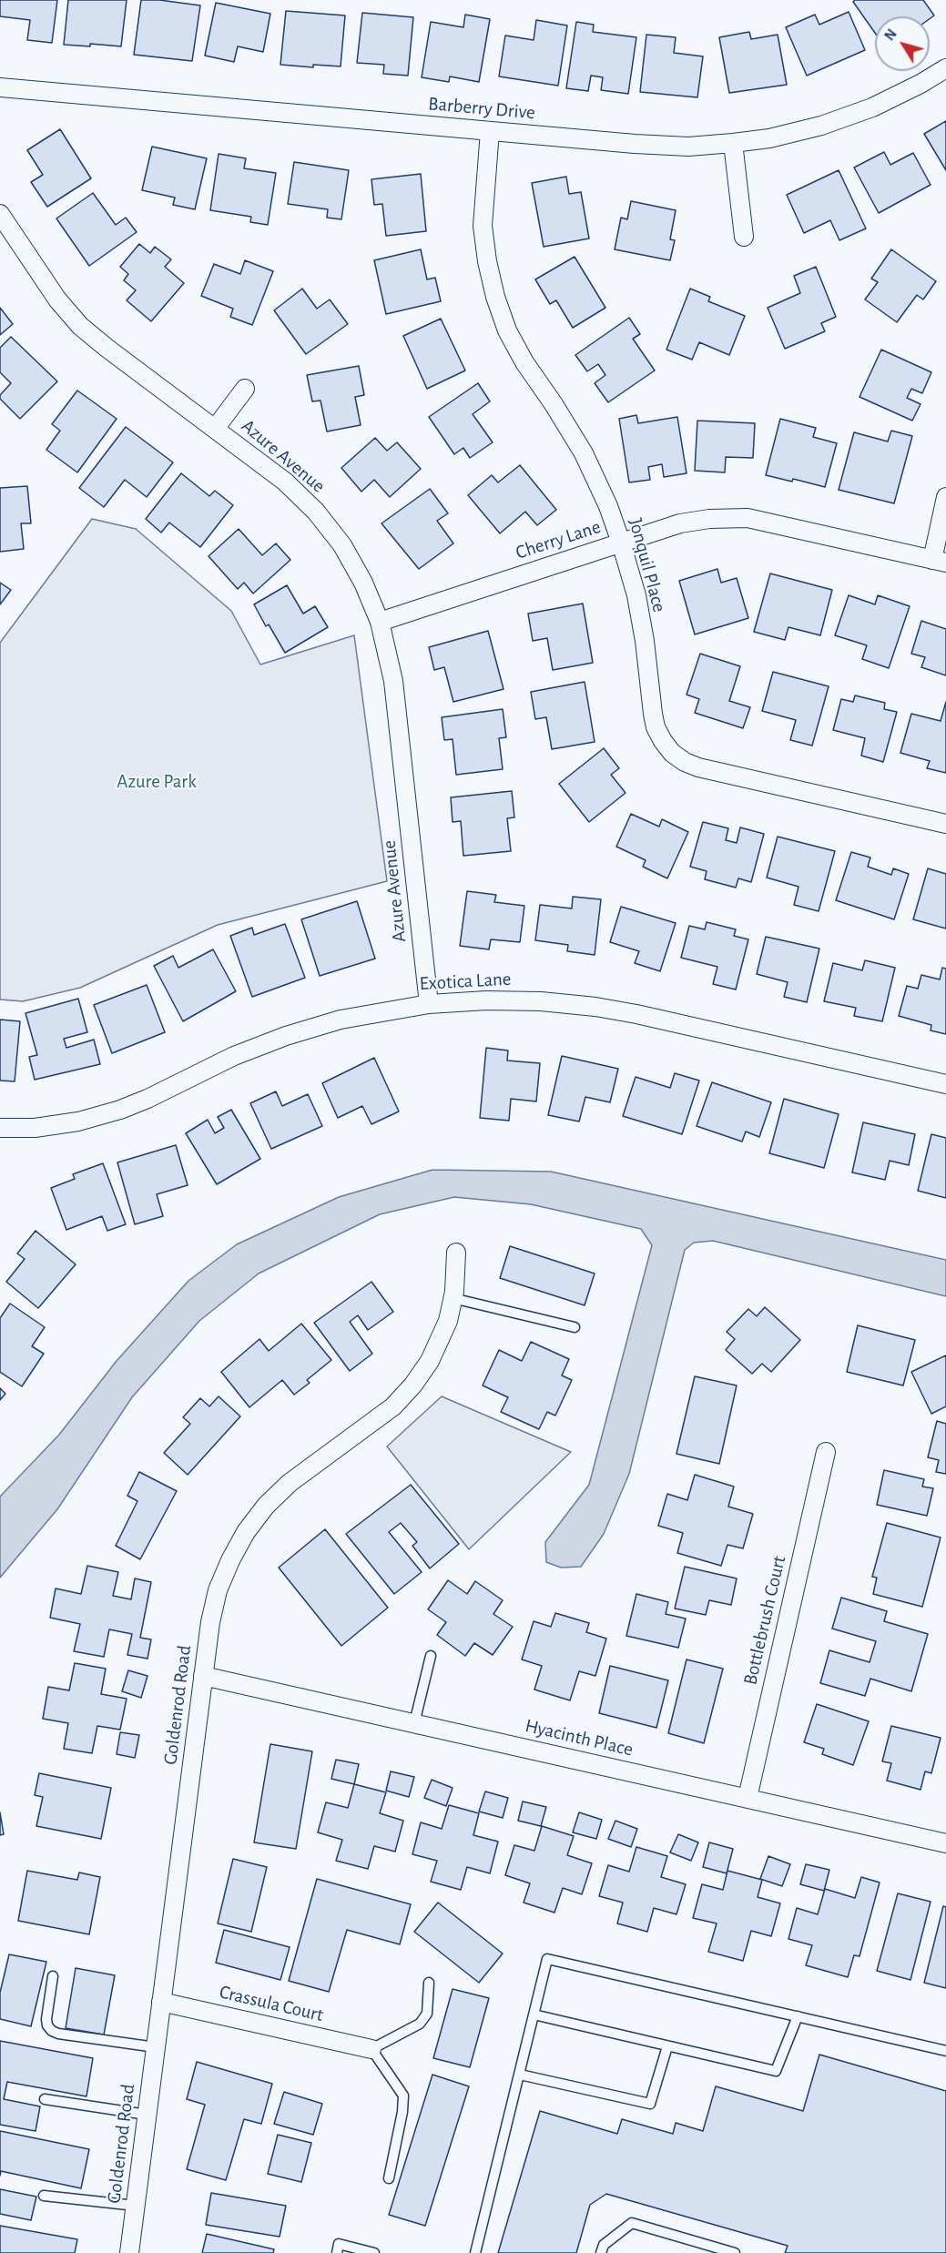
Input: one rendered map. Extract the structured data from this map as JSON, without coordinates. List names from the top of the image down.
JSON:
{
  "streets": {
    "street": [
      "Barberry Drive",
      "Azure Avenue",
      "Cherry Lane",
      "Jonquil Place",
      "Exotica Lane",
      "Bottlebrush Court",
      "Goldenrod Road",
      "Hyacinth Place",
      "Crassula Court"
    ]
  },
  "crossings": [
    ["Barberry Drive", "Jonquil Place"],
    ["Azure Avenue", "Cherry Lane"],
    ["Azure Avenue", "Exotica Lane"],
    ["Cherry Lane", "Jonquil Place"],
    ["Bottlebrush Court", "Hyacinth Place"],
    ["Goldenrod Road", "Hyacinth Place"],
    ["Goldenrod Road", "Crassula Court"]
  ],
  "parks": ["Azure Park"],
  "north": "top left"
}
